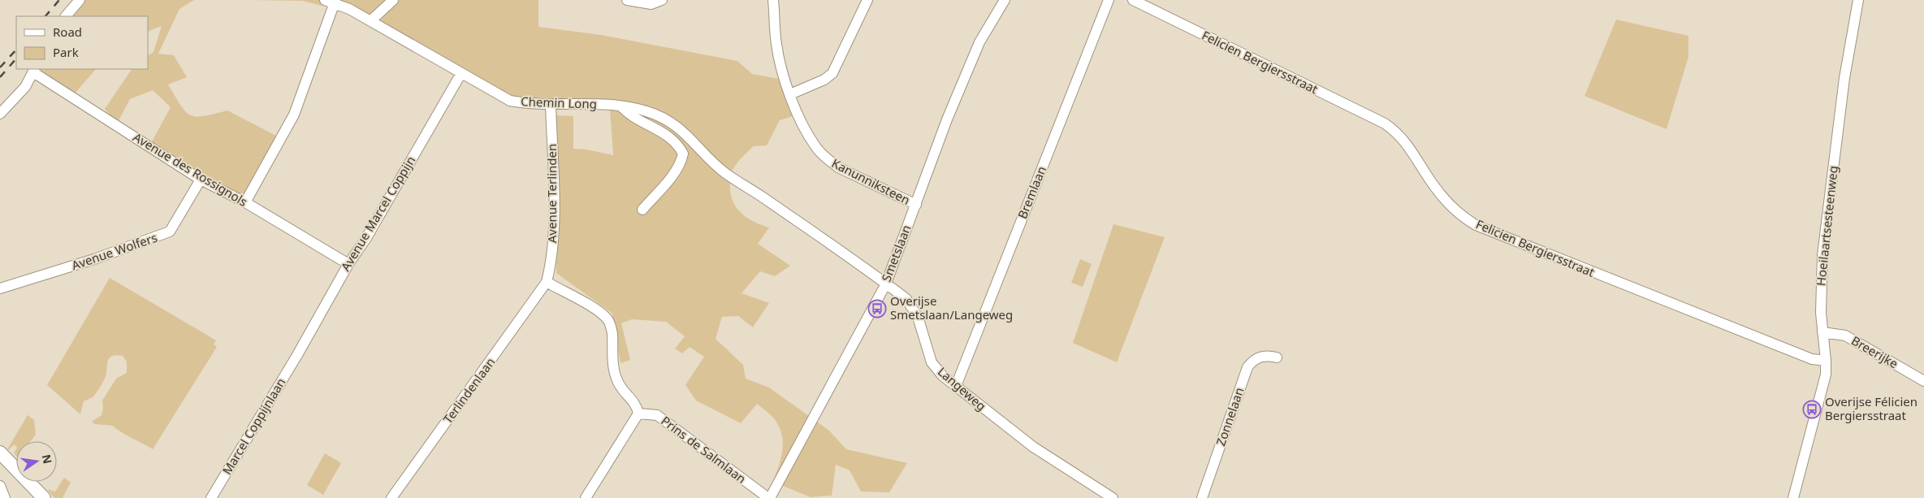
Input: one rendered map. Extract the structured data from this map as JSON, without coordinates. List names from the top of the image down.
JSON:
{
  "streets": {
    "street": [
      "Felicien Bergiersstraat",
      "Chemin Long",
      "Avenue des Rossignols",
      "Kanunniksteen",
      "Bremlaan",
      "Avenue Terlinden",
      "Avenue Marcel Coppijn",
      "Hoeilaartsesteenweg",
      "Avenue Wolfers",
      "Smetslaan",
      "Breerijke",
      "Langeweg",
      "Terlindenlaan",
      "Zonnelaan",
      "Marcel Coppijnlaan",
      "Prins de Salmlaan"
    ]
  },
  "crossings": [
    ["Felicien Bergiersstraat", "Hoeilaartsesteenweg"],
    ["Chemin Long", "Avenue Terlinden"],
    ["Chemin Long", "Avenue Marcel Coppijn"],
    ["Chemin Long", "Langeweg"],
    ["Avenue des Rossignols", "Avenue Marcel Coppijn"],
    ["Avenue des Rossignols", "Avenue Wolfers"],
    ["Kanunniksteen", "Smetslaan"],
    ["Bremlaan", "Langeweg"],
    ["Avenue Terlinden", "Terlindenlaan"],
    ["Avenue Marcel Coppijn", "Marcel Coppijnlaan"],
    ["Hoeilaartsesteenweg", "Breerijke"],
    ["Smetslaan", "Langeweg"],
    ["Smetslaan", "Prins de Salmlaan"]
  ],
  "places": {
    "bus stop": ["Overijse Smetslaan/Langeweg", "Overijse Félicien Bergiersstraat"]
  },
  "legend": ["Road", "Park"],
  "north": "right"
}
